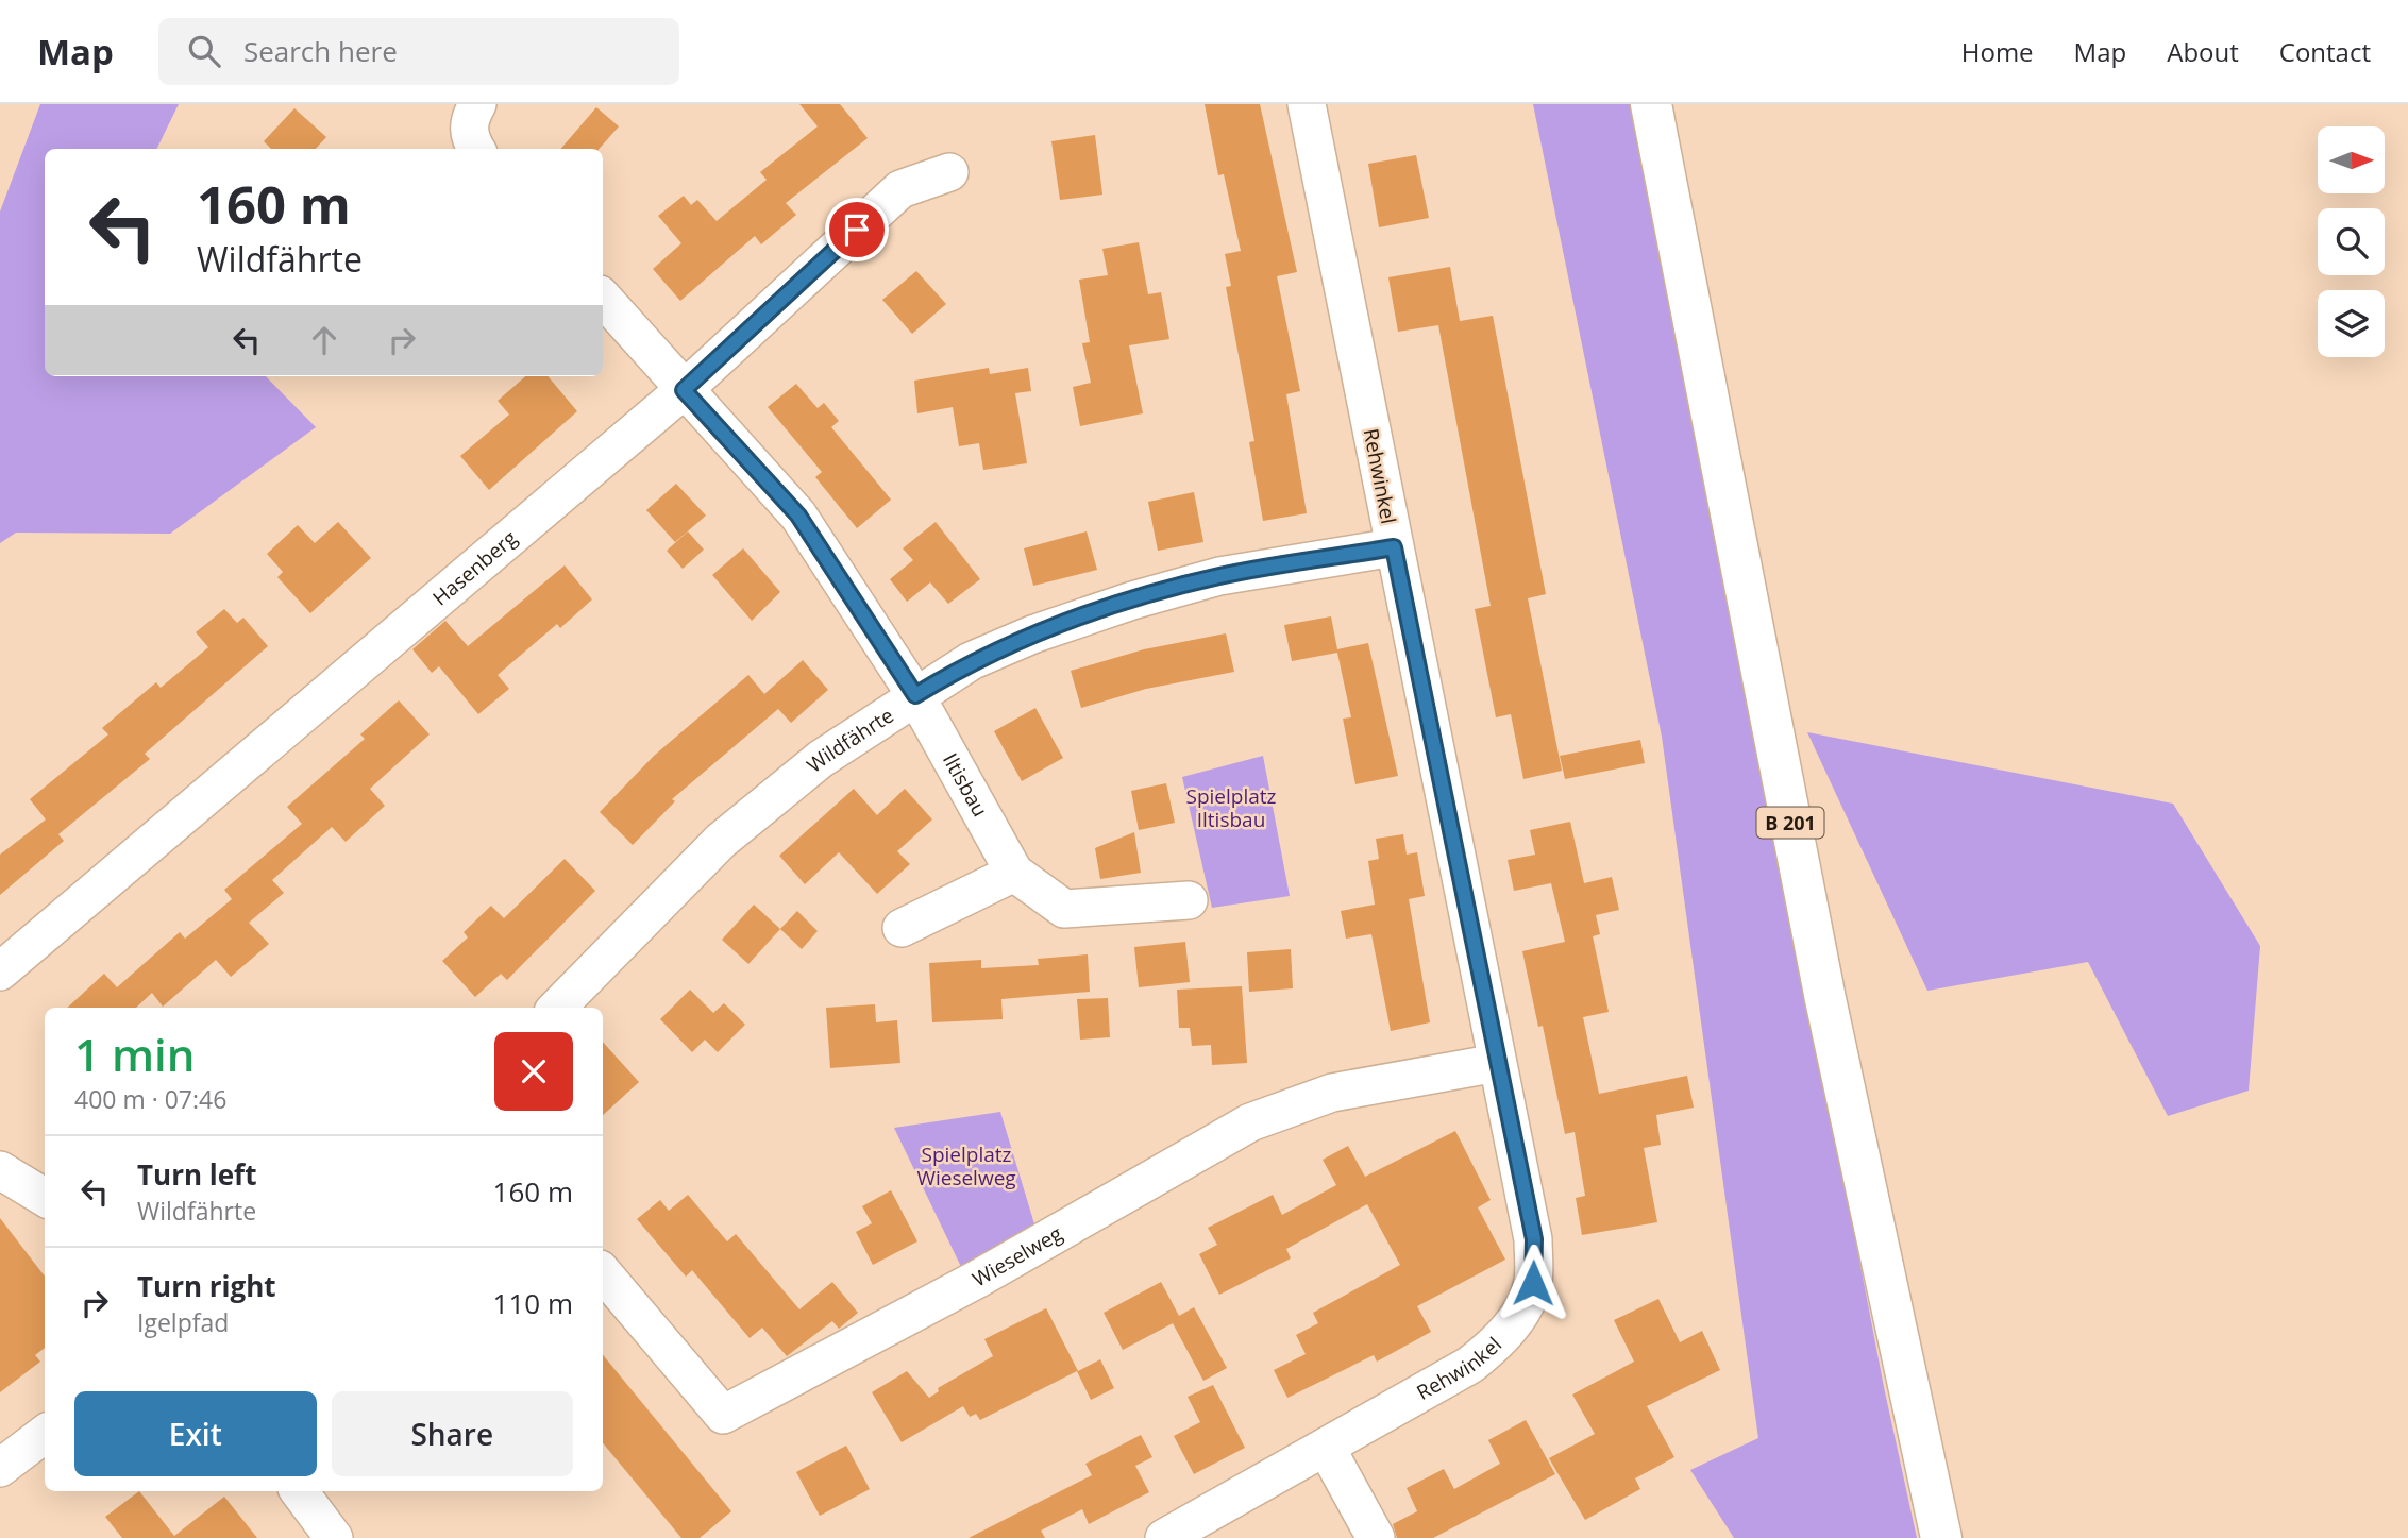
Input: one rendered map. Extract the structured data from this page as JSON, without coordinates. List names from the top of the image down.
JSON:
{
  "streets": {
    "main road": ["B 201"],
    "street": [
      "Rehwinkel",
      "Hasenberg",
      "Wildfährte",
      "Iltisbau",
      "Wieselweg"
    ]
  },
  "crossings": [
    ["Rehwinkel", "Wildfährte"],
    ["Rehwinkel", "Wieselweg"],
    ["Hasenberg", "Iltisbau"],
    ["Wildfährte", "Iltisbau"]
  ],
  "parks": ["Spielplatz Iltisbau", "Spielplatz Wieselweg"],
  "north": "right",
  "page": {
    "header": "Map",
    "search": "Search here",
    "nav": [
      "Home",
      "Map",
      "About",
      "Contact"
    ],
    "turn": ["160 m", "Wildfährte"],
    "heading": ["1 min", "400 m · 07:46"],
    "list": [
      {
        "name": "Turn left",
        "note": "Wildfährte",
        "value": "160 m"
      },
      {
        "name": "Turn right",
        "note": "Igelpfad",
        "value": "110 m"
      }
    ],
    "buttons": ["Exit", "Share"]
  }
}
